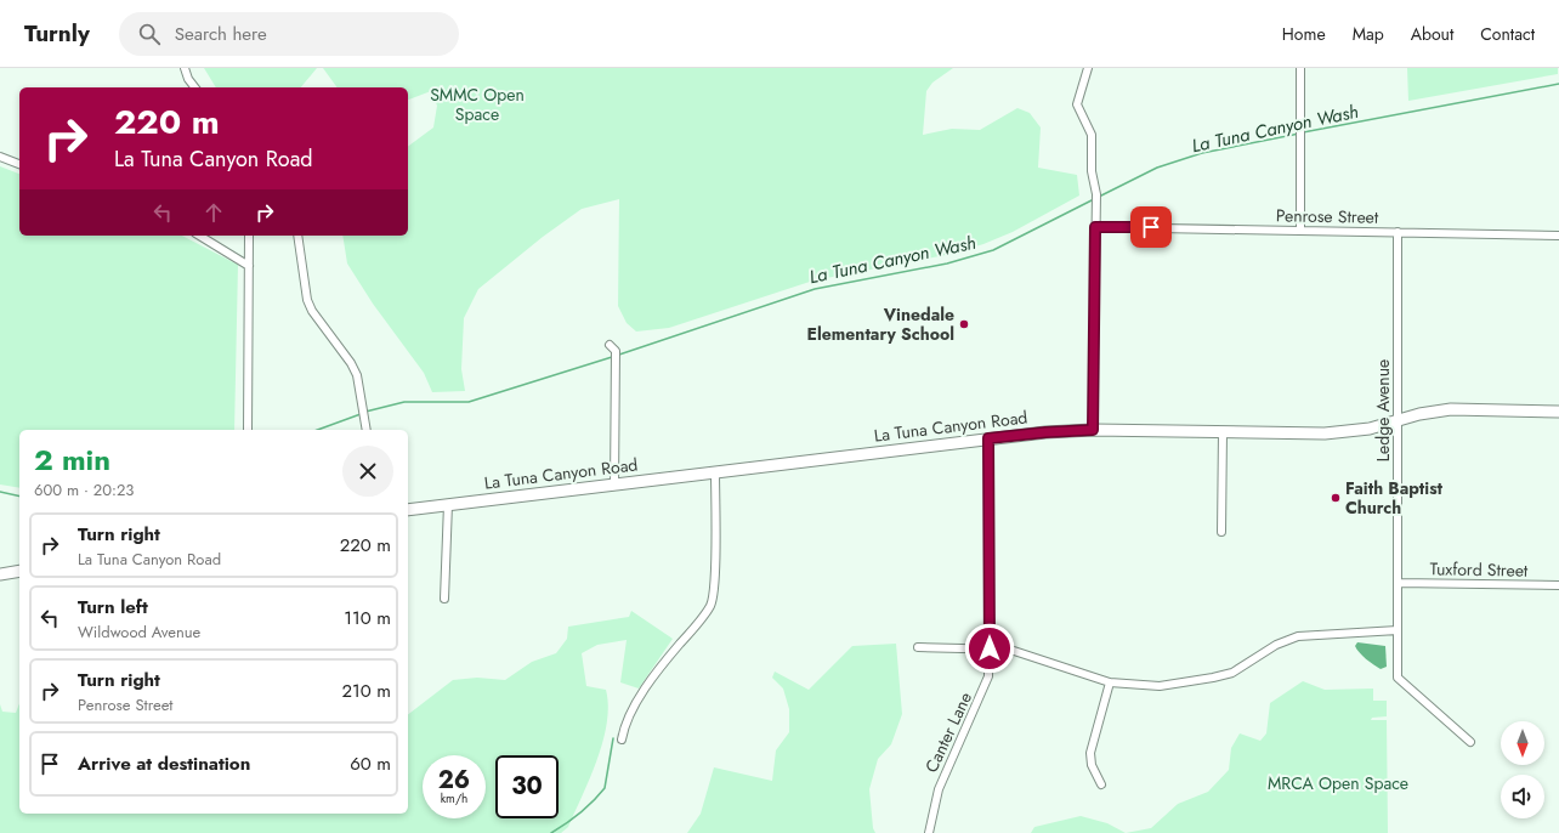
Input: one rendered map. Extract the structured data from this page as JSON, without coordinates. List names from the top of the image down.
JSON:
{
  "streets": {
    "main road": ["La Tuna Canyon Road"],
    "street": [
      "Penrose Street",
      "Ledge Avenue",
      "Tuxford Street",
      "Canter Lane"
    ]
  },
  "crossings": [
    ["Penrose Street", "Ledge Avenue"],
    ["Ledge Avenue", "La Tuna Canyon Road"],
    ["Ledge Avenue", "Tuxford Street"],
    ["La Tuna Canyon Road", "Canter Lane"]
  ],
  "water": ["La Tuna Canyon Wash"],
  "parks": ["SMMC Open Space", "MRCA Open Space"],
  "places": ["Vinedale Elementary School", "Faith Baptist Church"],
  "north": "bottom",
  "page": {
    "header": "Turnly",
    "search": "Search here",
    "nav": [
      "Home",
      "Map",
      "About",
      "Contact"
    ],
    "turn": ["220 m", "La Tuna Canyon Road"],
    "heading": ["2 min", "600 m · 20:23"],
    "list": [
      {
        "name": "Turn right",
        "note": "La Tuna Canyon Road",
        "value": "220 m"
      },
      {
        "name": "Turn left",
        "note": "Wildwood Avenue",
        "value": "110 m"
      },
      {
        "name": "Turn right",
        "note": "Penrose Street",
        "value": "210 m"
      },
      {
        "name": "Arrive at destination",
        "value": "60 m"
      }
    ],
    "speed": "26 km/h",
    "limit": "30"
  }
}
